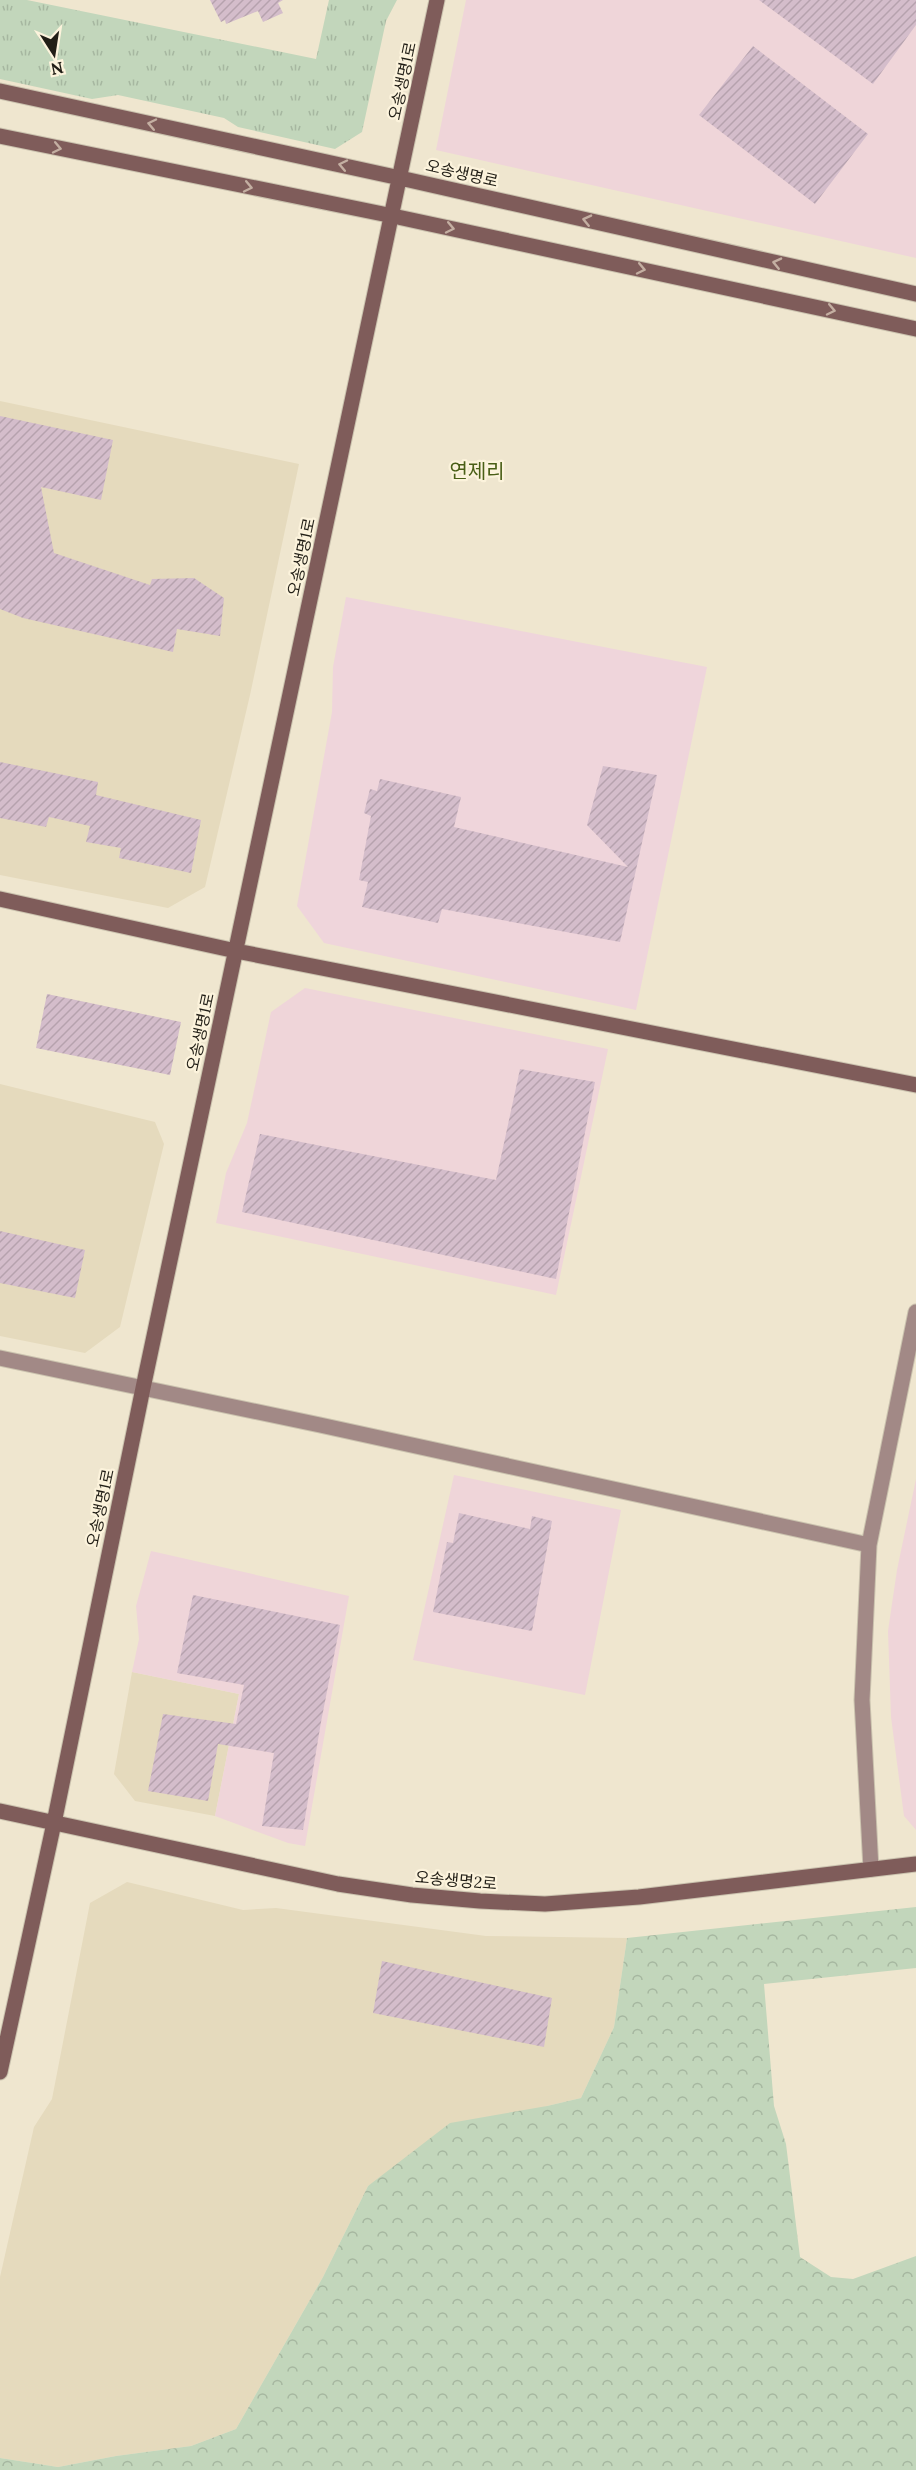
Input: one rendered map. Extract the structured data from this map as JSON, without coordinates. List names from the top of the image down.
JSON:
{
  "streets": {
    "street": ["오송생명1로", "오송생명로", "오송생명2로"]
  },
  "crossings": [
    ["오송생명1로", "오송생명로"],
    ["오송생명1로", "오송생명2로"]
  ],
  "districts": ["연제리"],
  "north": "bottom"
}
